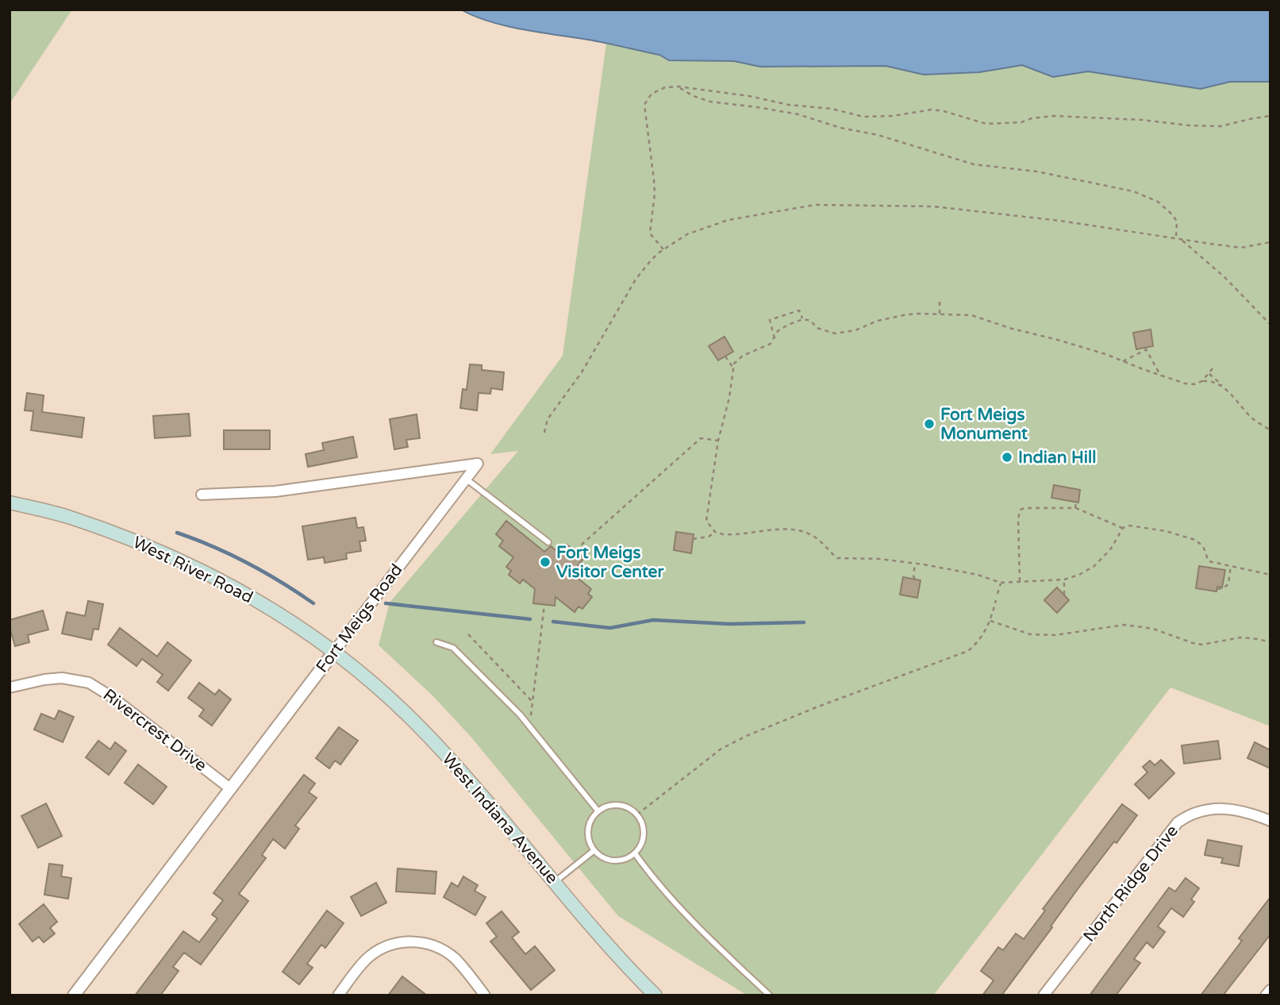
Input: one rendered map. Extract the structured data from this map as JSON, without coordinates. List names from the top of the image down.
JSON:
{
  "streets": {
    "main road": ["West River Road", "West Indiana Avenue"],
    "street": ["Fort Meigs Road", "Rivercrest Drive", "North Ridge Drive"]
  },
  "crossings": [
    ["West River Road", "Fort Meigs Road"],
    ["West River Road", "West Indiana Avenue"],
    ["Fort Meigs Road", "Rivercrest Drive"],
    ["Fort Meigs Road", "West Indiana Avenue"]
  ],
  "places": ["Fort Meigs Monument", "Indian Hill", "Fort Meigs Visitor Center"]
}
